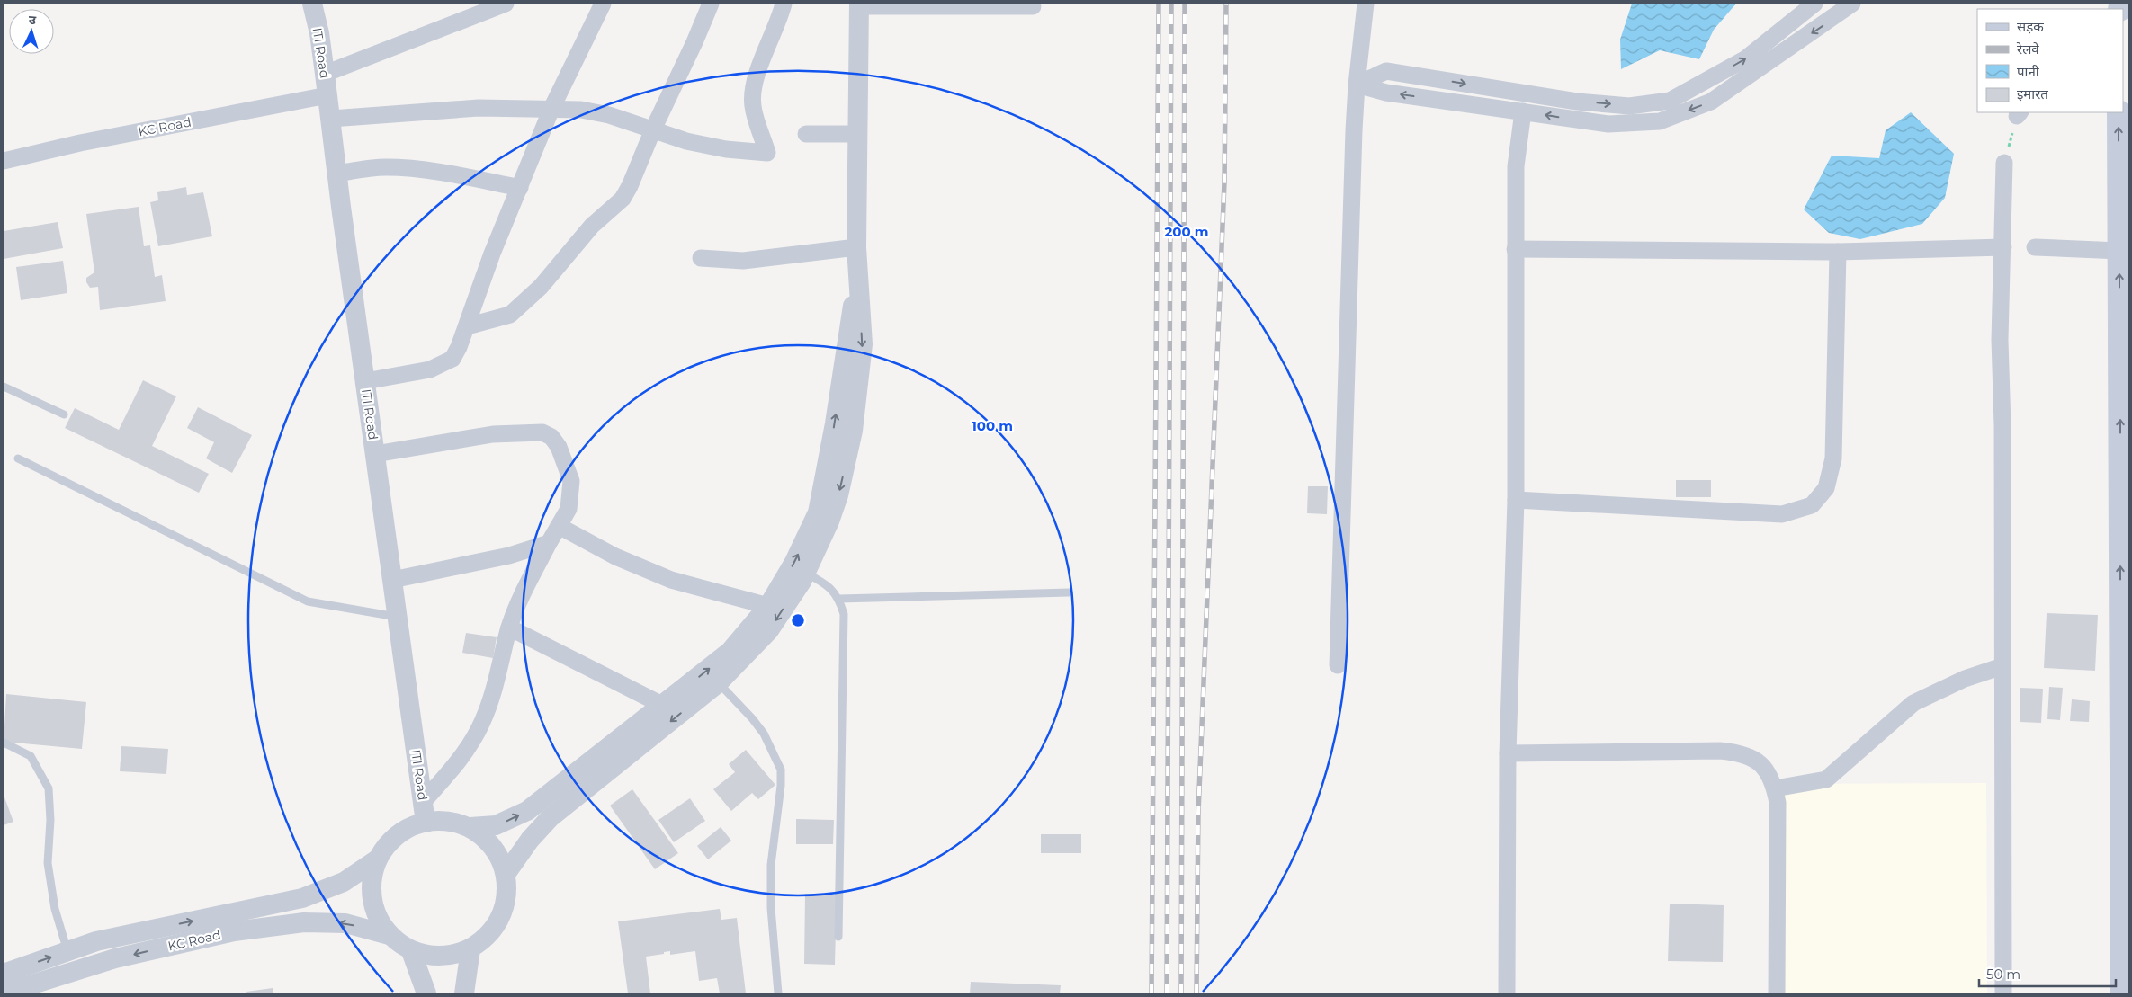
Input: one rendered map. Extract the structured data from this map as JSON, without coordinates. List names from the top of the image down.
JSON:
{
  "streets": {
    "street": ["ITI Road", "KC Road"]
  },
  "crossings": [
    ["ITI Road", "KC Road"]
  ],
  "legend": [
    "सड़क",
    "रेलवे",
    "पानी",
    "इमारत"
  ],
  "scale_bar": "50 m",
  "north": "top",
  "rings": ["200 m", "100 m"]
}
